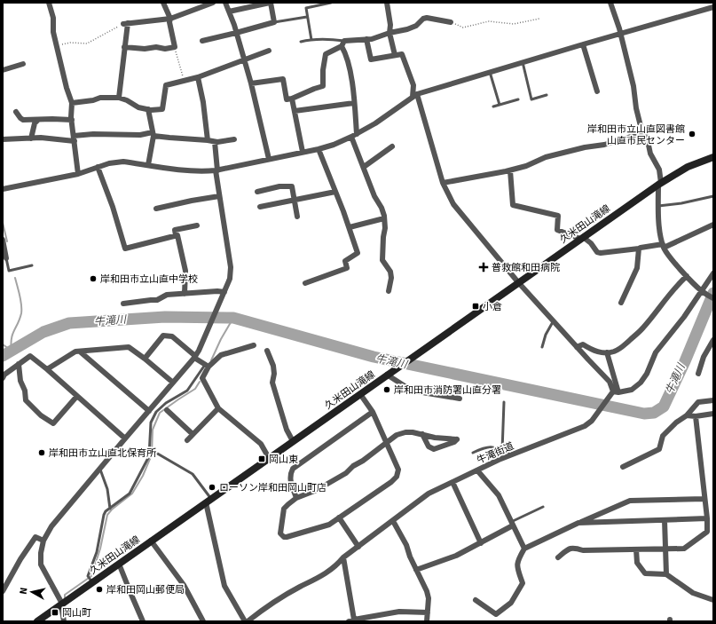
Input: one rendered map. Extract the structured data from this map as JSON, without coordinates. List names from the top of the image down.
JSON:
{
  "streets": {
    "street": ["久米田山滝線", "牛滝街道"]
  },
  "water": ["牛滝川"],
  "places": {
    "other": [
      "岸和田市立山直図書館 山直市民センター",
      "岸和田市立山直中学校",
      "岸和田市消防署山直分署",
      "岸和田市立山直北保育所",
      "ローソン岸和田岡山町店",
      "岸和田岡山郵便局"
    ],
    "health": ["普救館和田病院"],
    "transit": ["小倉", "岡山東", "岡山町"]
  },
  "north": "left"
}
